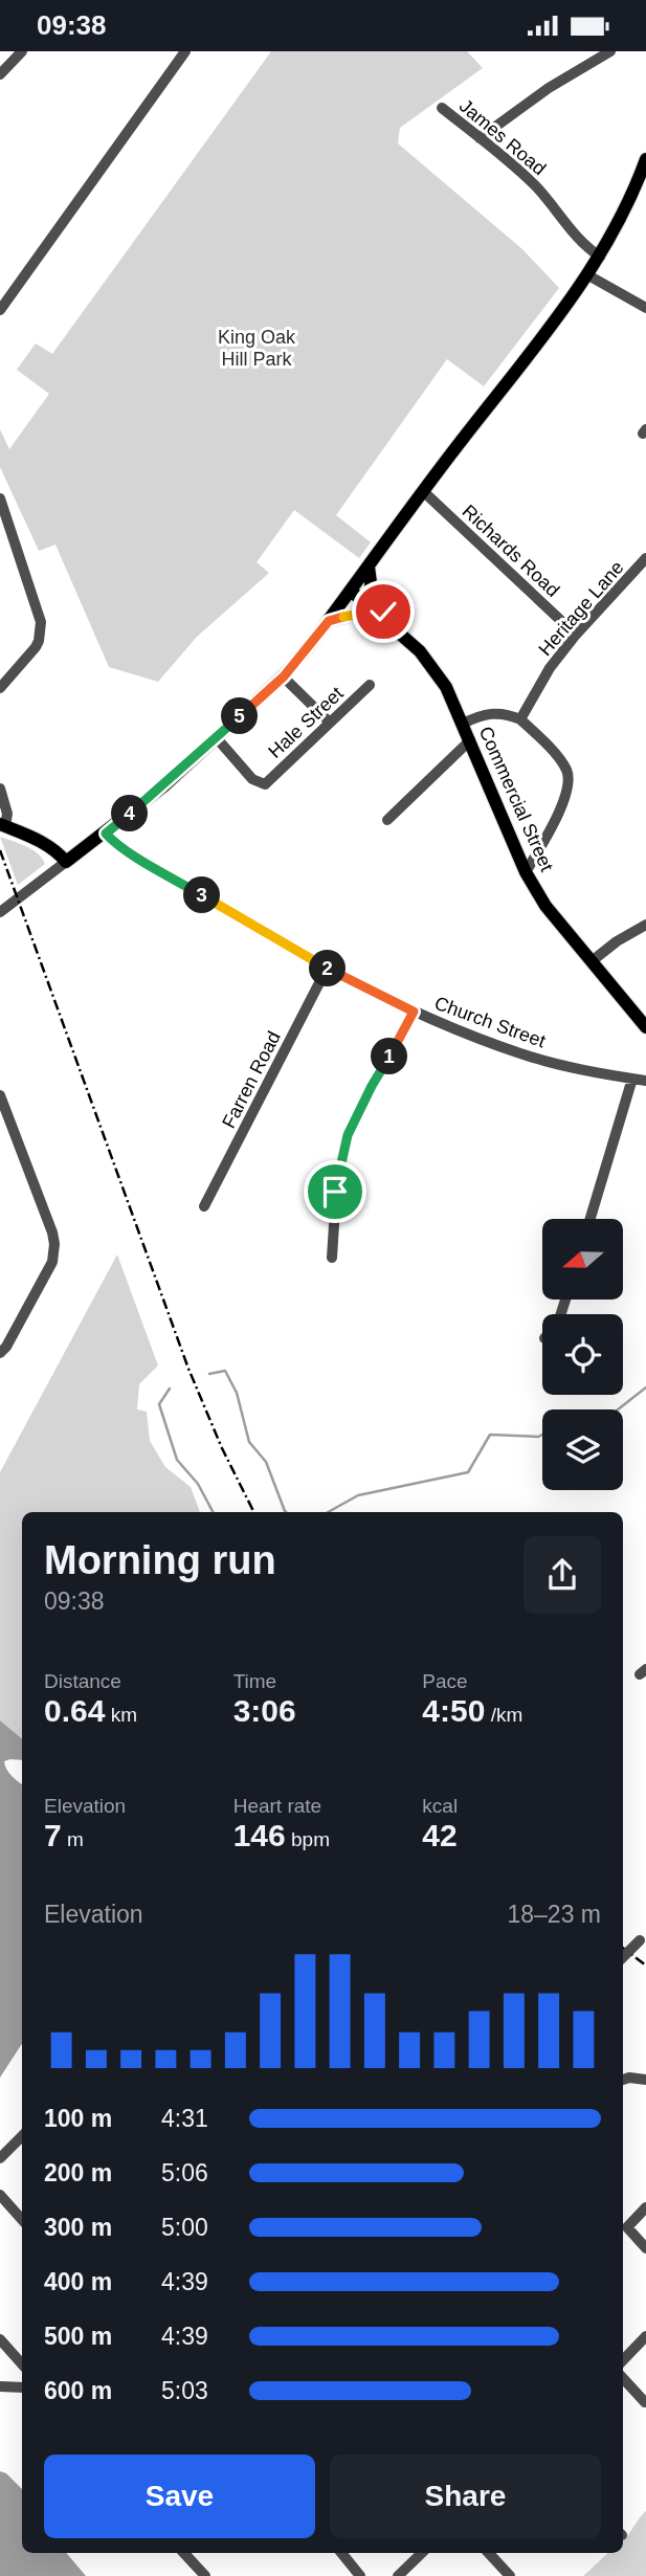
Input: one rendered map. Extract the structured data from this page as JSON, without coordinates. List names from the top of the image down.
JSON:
{
  "streets": {
    "main road": ["Commercial Street"],
    "street": [
      "James Road",
      "Richards Road",
      "Heritage Lane",
      "Hale Street",
      "Church Street",
      "Farren Road"
    ]
  },
  "crossings": [
    ["Richards Road", "Heritage Lane"],
    ["Church Street", "Farren Road"]
  ],
  "parks": ["King Oak Hill Park"],
  "north": "left",
  "page": {
    "status": "09:38",
    "pins": [
      "5",
      "4",
      "3",
      "2",
      "1"
    ],
    "heading": ["Morning run", "09:38"],
    "stats": [
      ["Distance", "0.64 km"],
      ["Time", "3:06"],
      ["Pace", "4:50 /km"],
      ["Elevation", "7 m"],
      ["Heart rate", "146 bpm"],
      ["kcal", "42"]
    ],
    "chart": ["Elevation", "18–23 m"],
    "list": [
      {
        "name": "100 m",
        "note": "4:31"
      },
      {
        "name": "200 m",
        "note": "5:06"
      },
      {
        "name": "300 m",
        "note": "5:00"
      },
      {
        "name": "400 m",
        "note": "4:39"
      },
      {
        "name": "500 m",
        "note": "4:39"
      },
      {
        "name": "600 m",
        "note": "5:03"
      }
    ],
    "buttons": ["Save", "Share"]
  }
}
